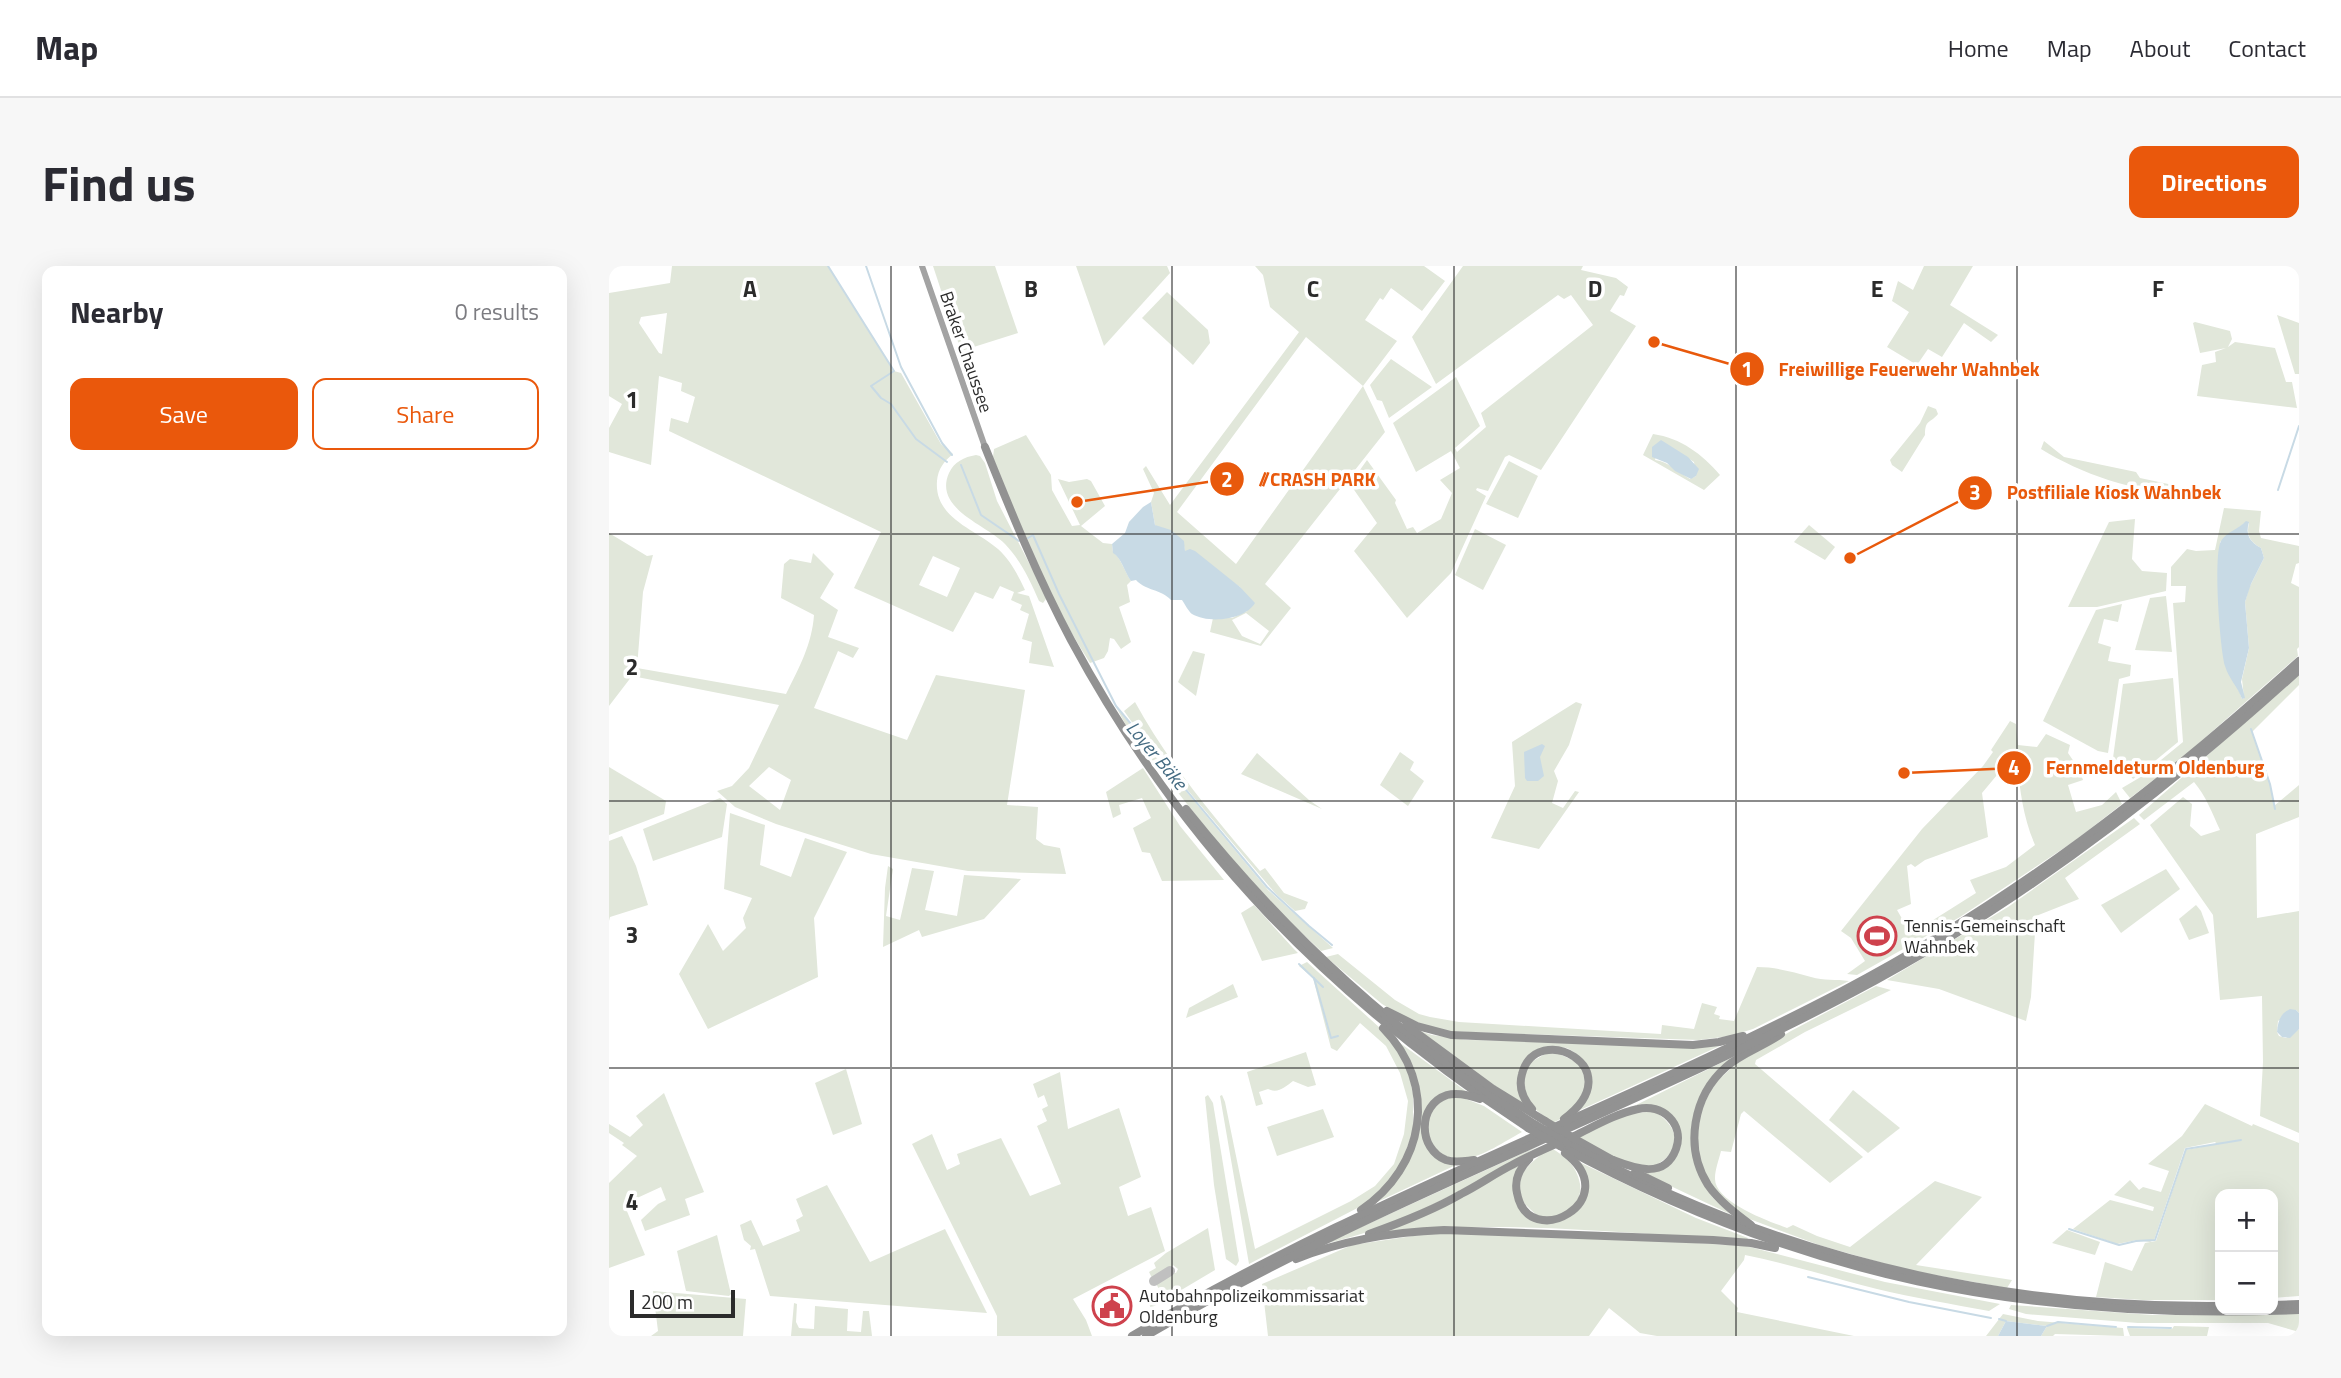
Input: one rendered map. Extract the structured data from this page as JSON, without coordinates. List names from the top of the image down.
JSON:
{
  "streets": {
    "main road": ["Braker Chaussee"]
  },
  "water": ["Loyer Bäke"],
  "places": {
    "other": [
      "Freiwillige Feuerwehr Wahnbek",
      "//CRASH PARK",
      "Postfiliale Kiosk Wahnbek",
      "Fernmeldeturm Oldenburg"
    ],
    "sports": ["Tennis-Gemeinschaft Wahnbek"],
    "public building": ["Autobahnpolizeikommissariat Oldenburg"]
  },
  "scale_bar": "200 m",
  "page": {
    "header": "Map",
    "nav": [
      "Home",
      "Map",
      "About",
      "Contact"
    ],
    "title": "Find us",
    "buttons": [
      "Directions",
      ["Save", "Share"]
    ],
    "heading": ["Nearby", "0 results"],
    "map_buttons": ["+", "−"],
    "scale": "200 m"
  },
  "grid": {
    "columns": [
      "A",
      "B",
      "C",
      "D",
      "E",
      "F"
    ],
    "rows": [
      "1",
      "2",
      "3",
      "4"
    ]
  }
}
